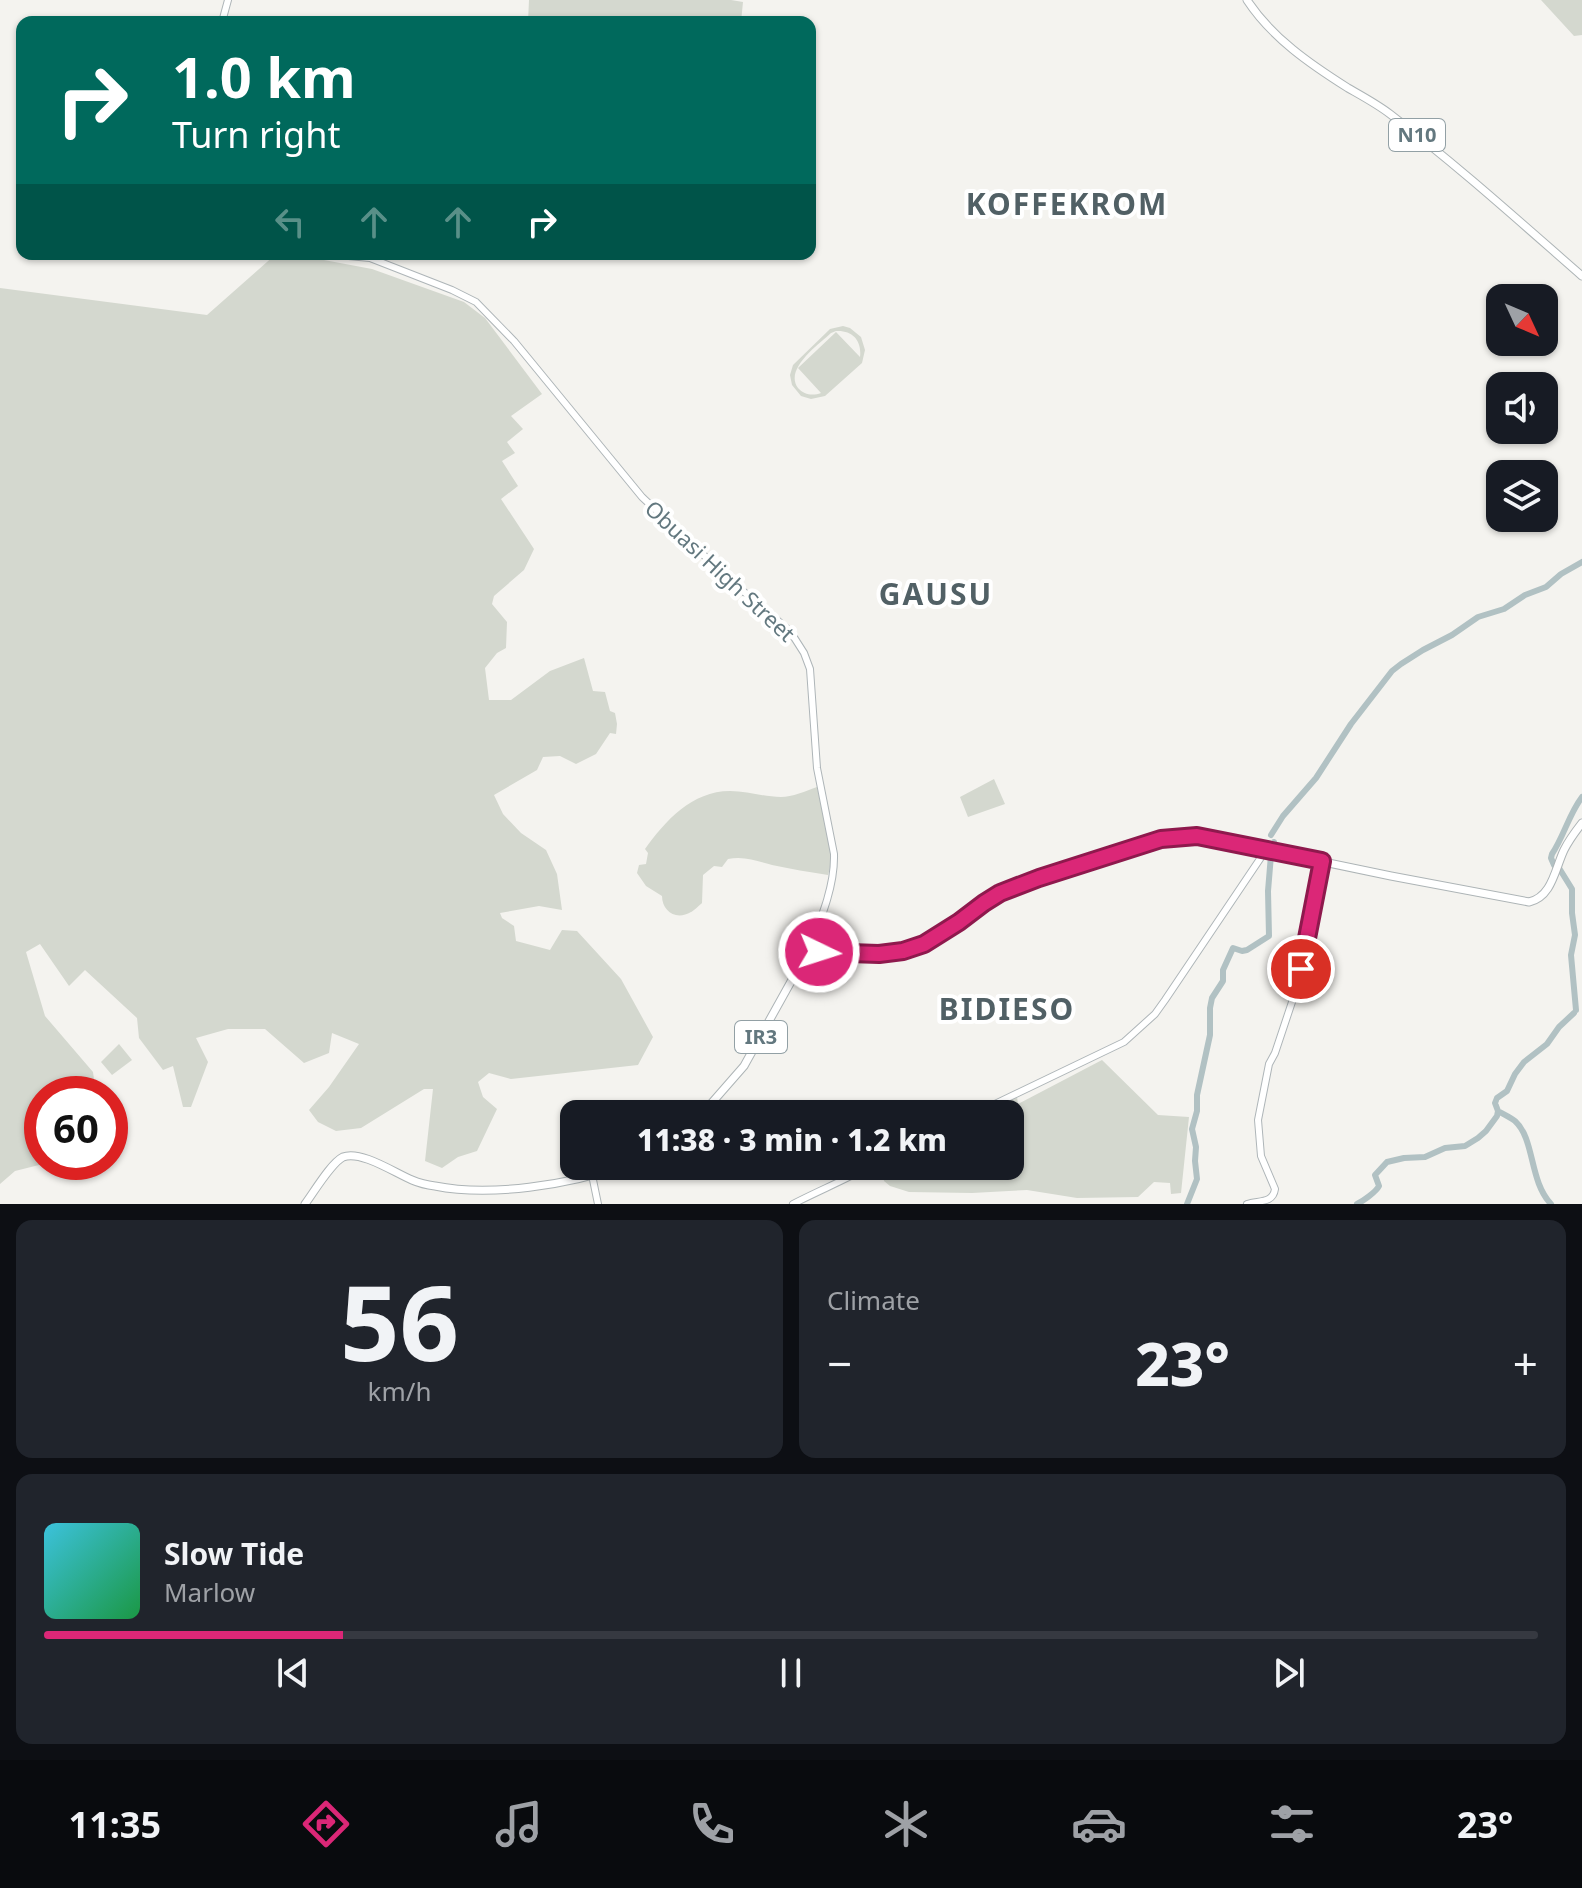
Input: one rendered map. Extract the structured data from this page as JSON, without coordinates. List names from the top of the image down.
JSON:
{
  "streets": {
    "main road": ["N10", "Obuasi High Street", "IR3"]
  },
  "districts": ["KOFFEKROM", "GAUSU", "BIDIESO"],
  "north": "bottom right",
  "page": {
    "turn": ["1.0 km", "Turn right"],
    "limit": "60",
    "trip": "11:38 · 3 min · 1.2 km",
    "tile": [
      ["56", "km/h"],
      "Climate"
    ],
    "heat": ["−", "23°", "+"],
    "song": ["Slow Tide", "Marlow"],
    "tabs": ["11:35", "23°"]
  }
}
